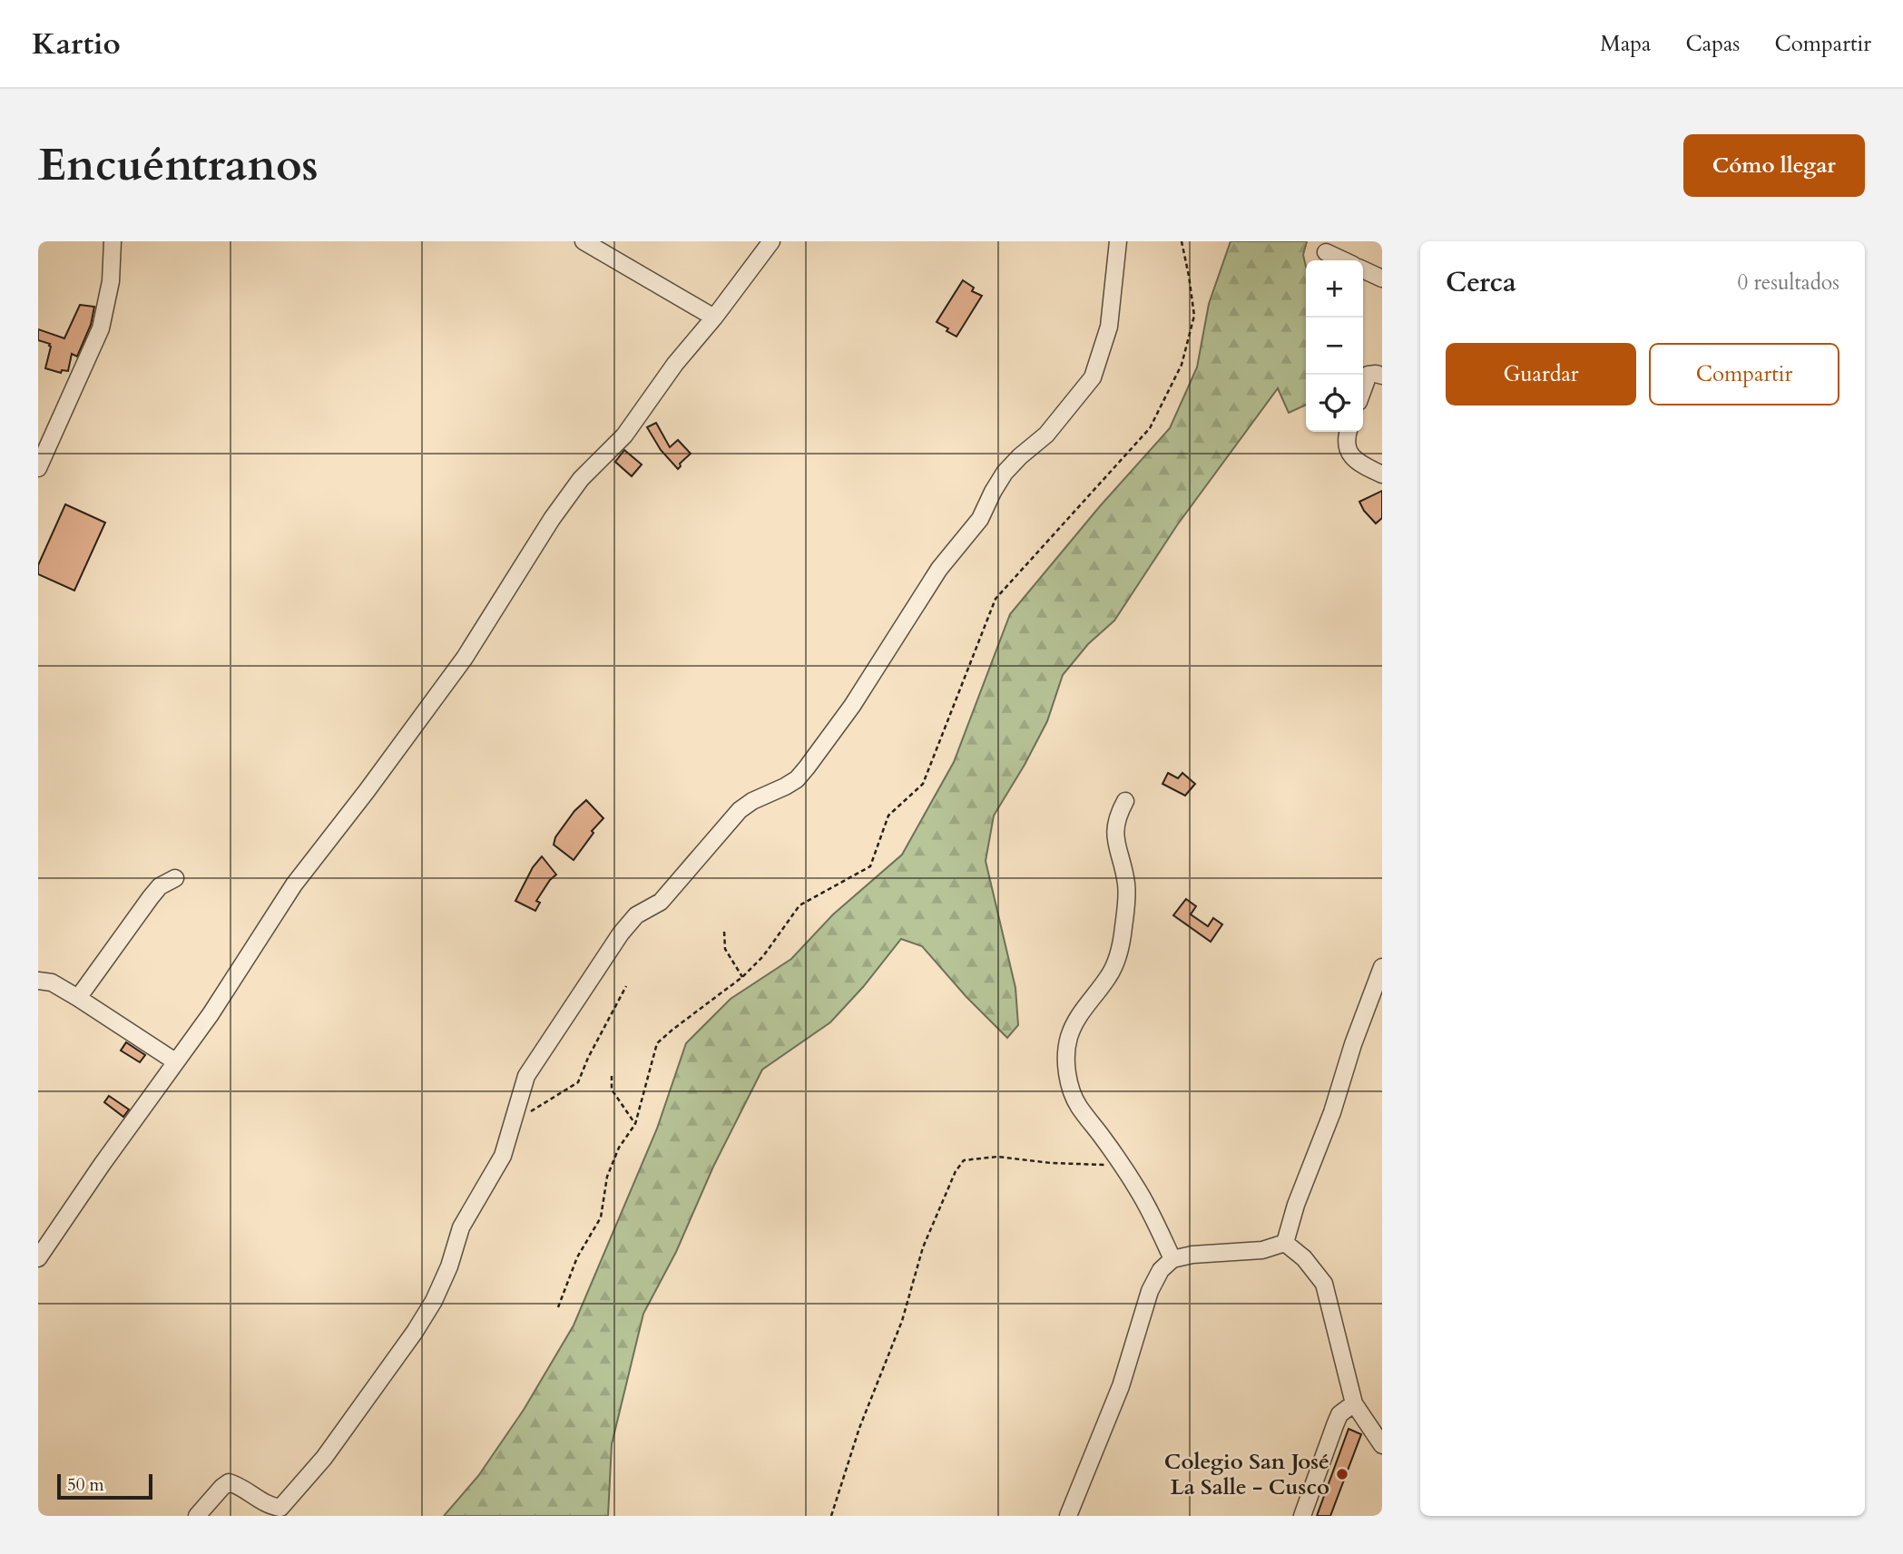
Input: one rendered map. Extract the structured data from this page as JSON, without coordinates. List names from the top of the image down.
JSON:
{
  "places": ["Colegio San José La Salle - Cusco"],
  "scale_bar": "50 m",
  "page": {
    "header": "Kartio",
    "nav": ["Mapa", "Capas", "Compartir"],
    "buttons": [
      "Cómo llegar",
      ["Guardar", "Compartir"]
    ],
    "title": "Encuéntranos",
    "heading": ["Cerca", "0 resultados"],
    "map_buttons": ["+", "−"],
    "scale": "50 m"
  }
}
